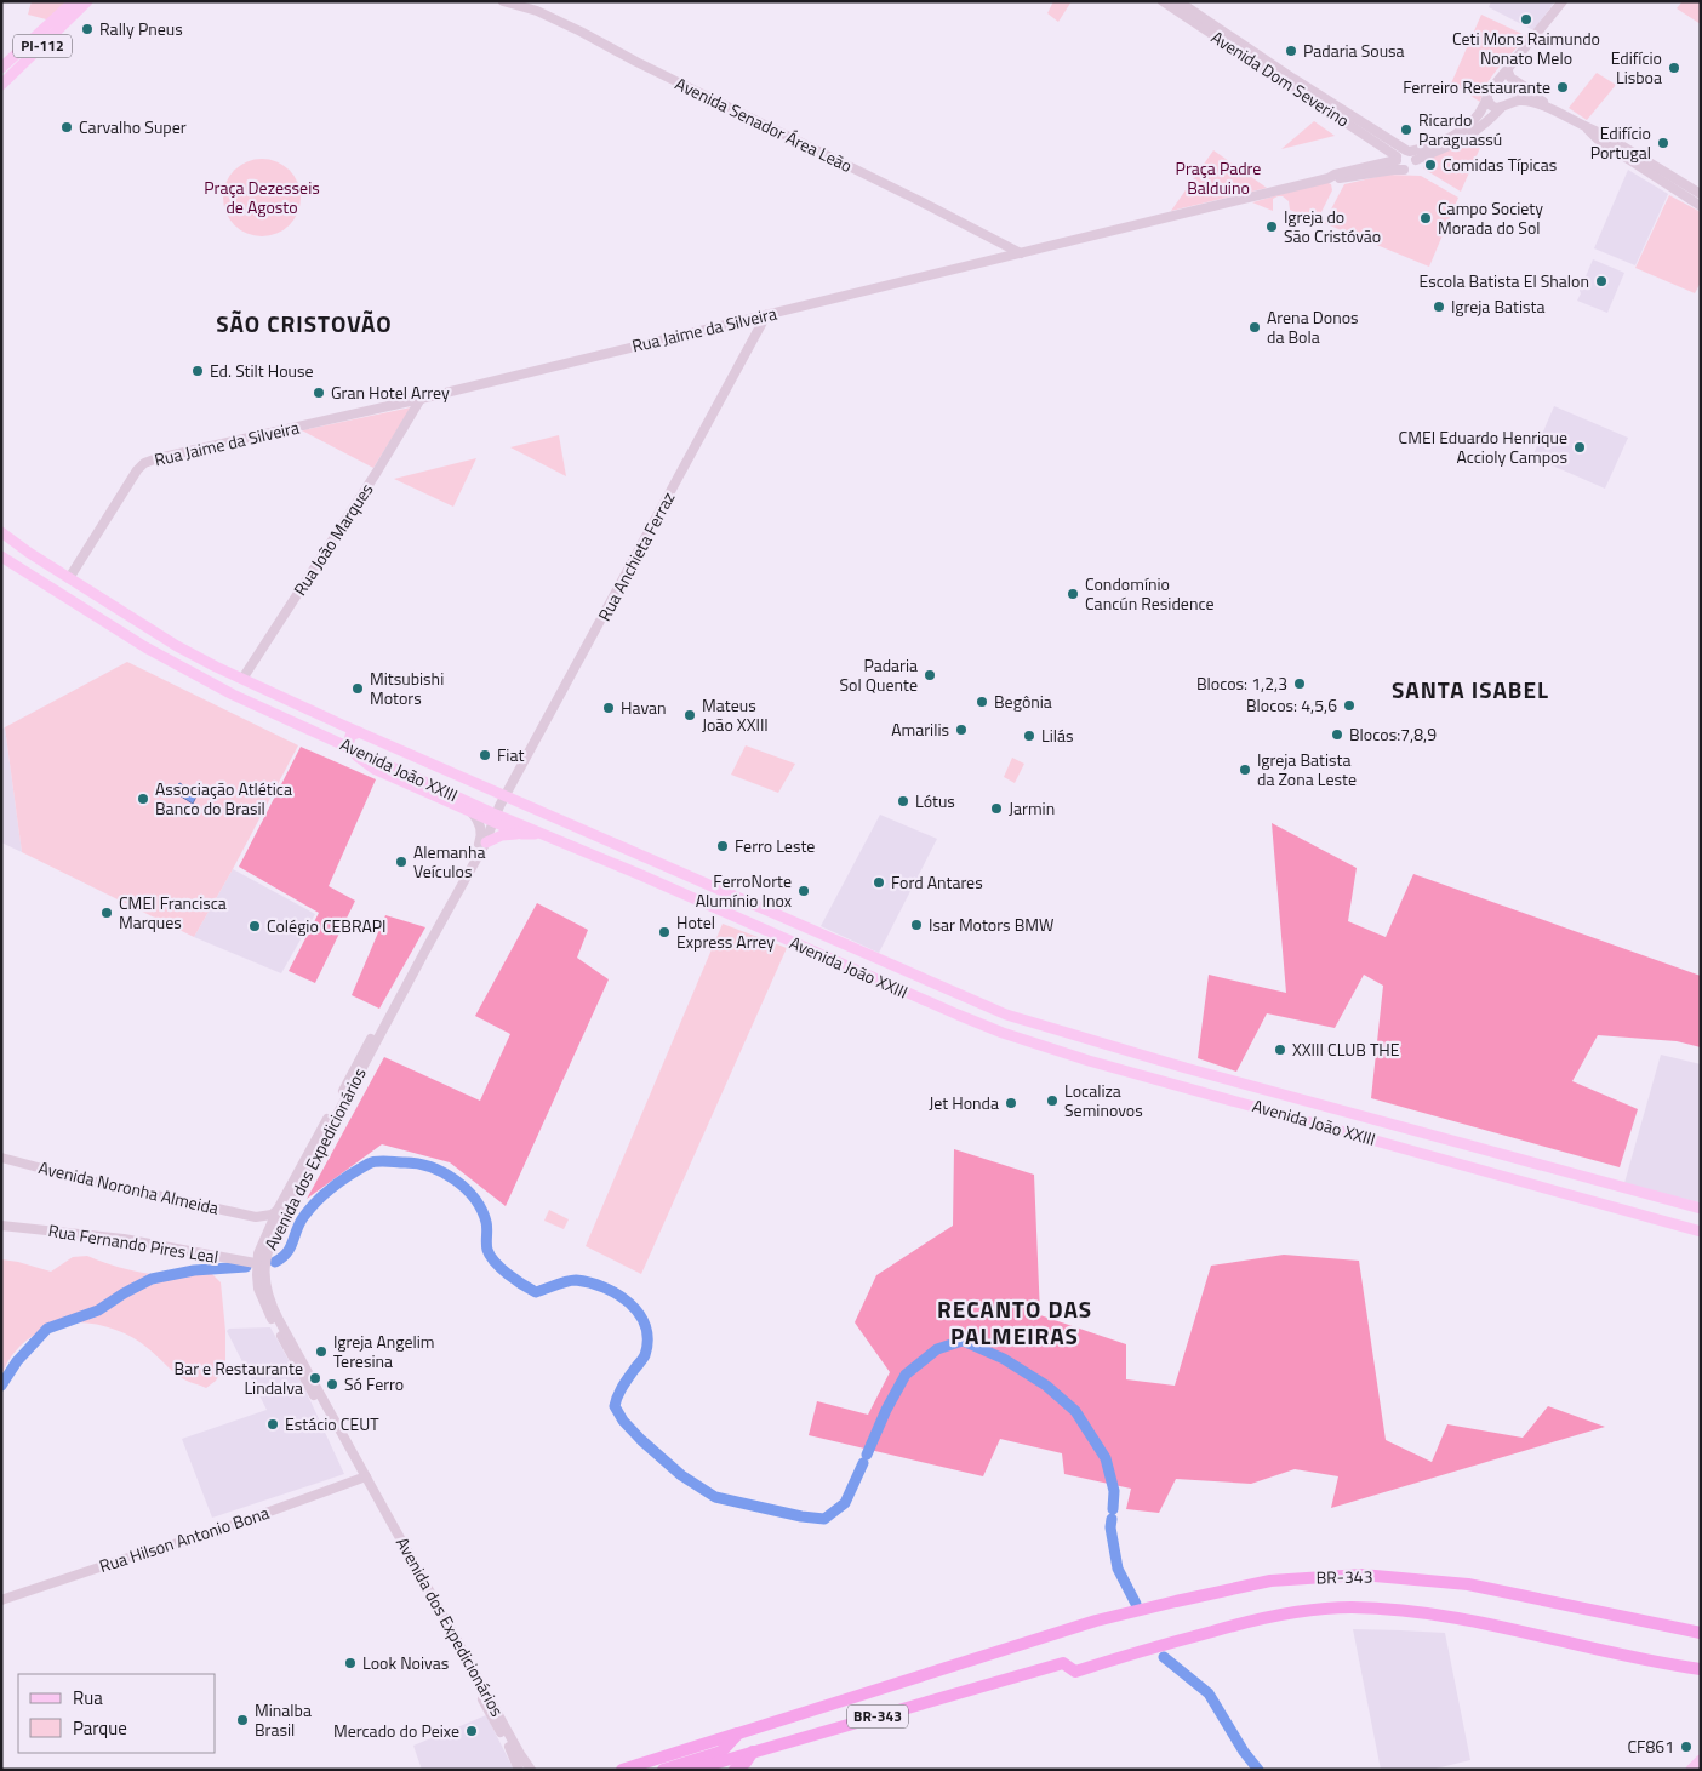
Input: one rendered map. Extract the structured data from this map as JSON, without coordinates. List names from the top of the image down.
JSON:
{
  "streets": {
    "highway": ["BR-343"],
    "main road": [
      "PI-112",
      "Avenida Dom Severino",
      "Avenida Senador Área Leão",
      "Rua Jaime da Silveira",
      "Rua João Marques",
      "Rua Anchieta Ferraz",
      "Avenida João XXIII",
      "Avenida dos Expedicionários",
      "Avenida Noronha Almeida",
      "Rua Fernando Pires Leal",
      "Rua Hilson Antonio Bona"
    ]
  },
  "crossings": [
    ["Avenida Dom Severino", "Rua Jaime da Silveira"],
    ["Avenida Senador Área Leão", "Rua Jaime da Silveira"],
    ["Rua Jaime da Silveira", "Rua João Marques"],
    ["Rua Jaime da Silveira", "Rua Anchieta Ferraz"],
    ["Rua Jaime da Silveira", "Avenida João XXIII"],
    ["Rua João Marques", "Avenida João XXIII"],
    ["Rua Anchieta Ferraz", "Avenida João XXIII"],
    ["Rua Anchieta Ferraz", "Avenida dos Expedicionários"],
    ["Avenida João XXIII", "Avenida dos Expedicionários"],
    ["Avenida dos Expedicionários", "Rua Fernando Pires Leal"],
    ["Avenida dos Expedicionários", "Rua Hilson Antonio Bona"]
  ],
  "districts": ["SÃO CRISTOVÃO", "SANTA ISABEL", "RECANTO DAS PALMEIRAS"],
  "parks": ["Praça Padre Balduino", "Praça Dezesseis de Agosto"],
  "places": [
    "Ceti Mons Raimundo Nonato Melo",
    "Rally Pneus",
    "Padaria Sousa",
    "Edifício Lisboa",
    "Ferreiro Restaurante",
    "Carvalho Super",
    "Ricardo Paraguassú",
    "Edifício Portugal",
    "Comidas Típicas",
    "Campo Society Morada do Sol",
    "Igreja do São Cristóvão",
    "Escola Batista El Shalon",
    "Igreja Batista",
    "Arena Donos da Bola",
    "Ed. Stilt House",
    "Gran Hotel Arrey",
    "CMEI Eduardo Henrique Accioly Campos",
    "Condomínio Cancún Residence",
    "Padaria Sol Quente",
    "Blocos: 1,2,3",
    "Mitsubishi Motors",
    "Begônia",
    "Blocos: 4,5,6",
    "Havan",
    "Mateus João XXIII",
    "Amarilis",
    "Blocos:7,8,9",
    "Lilás",
    "Fiat",
    "Igreja Batista da Zona Leste",
    "Associação Atlética Banco do Brasil",
    "Lótus",
    "Jarmin",
    "Ferro Leste",
    "Alemanha Veículos",
    "Ford Antares",
    "FerroNorte Alumínio Inox",
    "CMEI Francisca Marques",
    "Isar Motors BMW",
    "Colégio CEBRAPI",
    "Hotel Express Arrey",
    "XXIII CLUB THE",
    "Localiza Seminovos",
    "Jet Honda",
    "Igreja Angelim Teresina",
    "Bar e Restaurante Lindalva",
    "Só Ferro",
    "Estácio CEUT",
    "Look Noivas",
    "Minalba Brasil",
    "Mercado do Peixe",
    "CF861"
  ],
  "legend": ["Rua", "Parque"]
}
